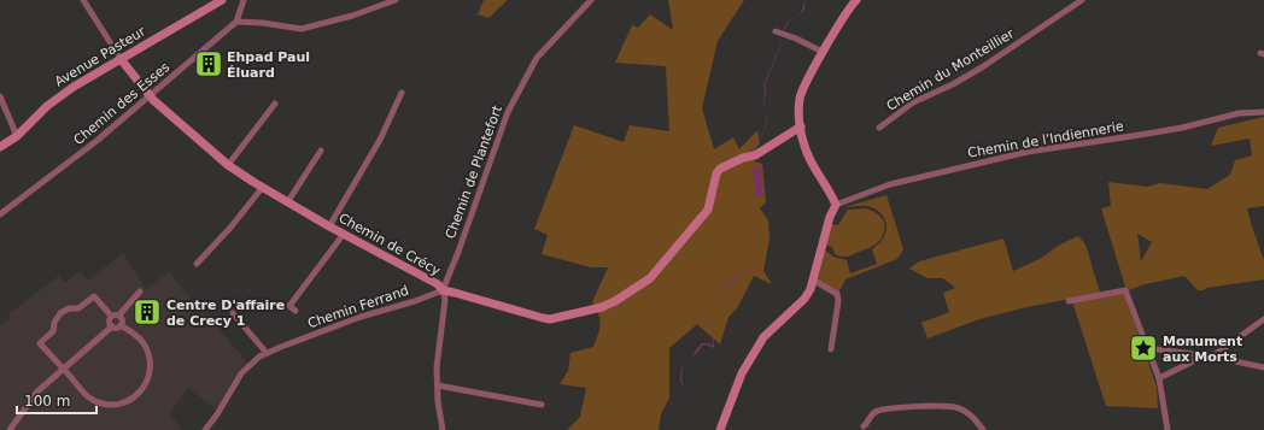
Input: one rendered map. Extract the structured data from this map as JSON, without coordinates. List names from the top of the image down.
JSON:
{
  "streets": {
    "street": [
      "Avenue Pasteur",
      "Chemin du Monteillier",
      "Chemin des Esses",
      "Chemin de l'Indiennerie",
      "Chemin de Plantefort",
      "Chemin de Crécy",
      "Chemin Ferrand"
    ]
  },
  "crossings": [
    ["Avenue Pasteur", "Chemin de Crécy"],
    ["Chemin des Esses", "Chemin de Crécy"],
    ["Chemin de Plantefort", "Chemin de Crécy"],
    ["Chemin de Plantefort", "Chemin Ferrand"],
    ["Chemin de Crécy", "Chemin Ferrand"]
  ],
  "places": {
    "building": ["Ehpad Paul Éluard", "Centre D'affaire de Crecy 1"],
    "place": ["Monument aux Morts"]
  },
  "scale_bar": "100 m"
}
